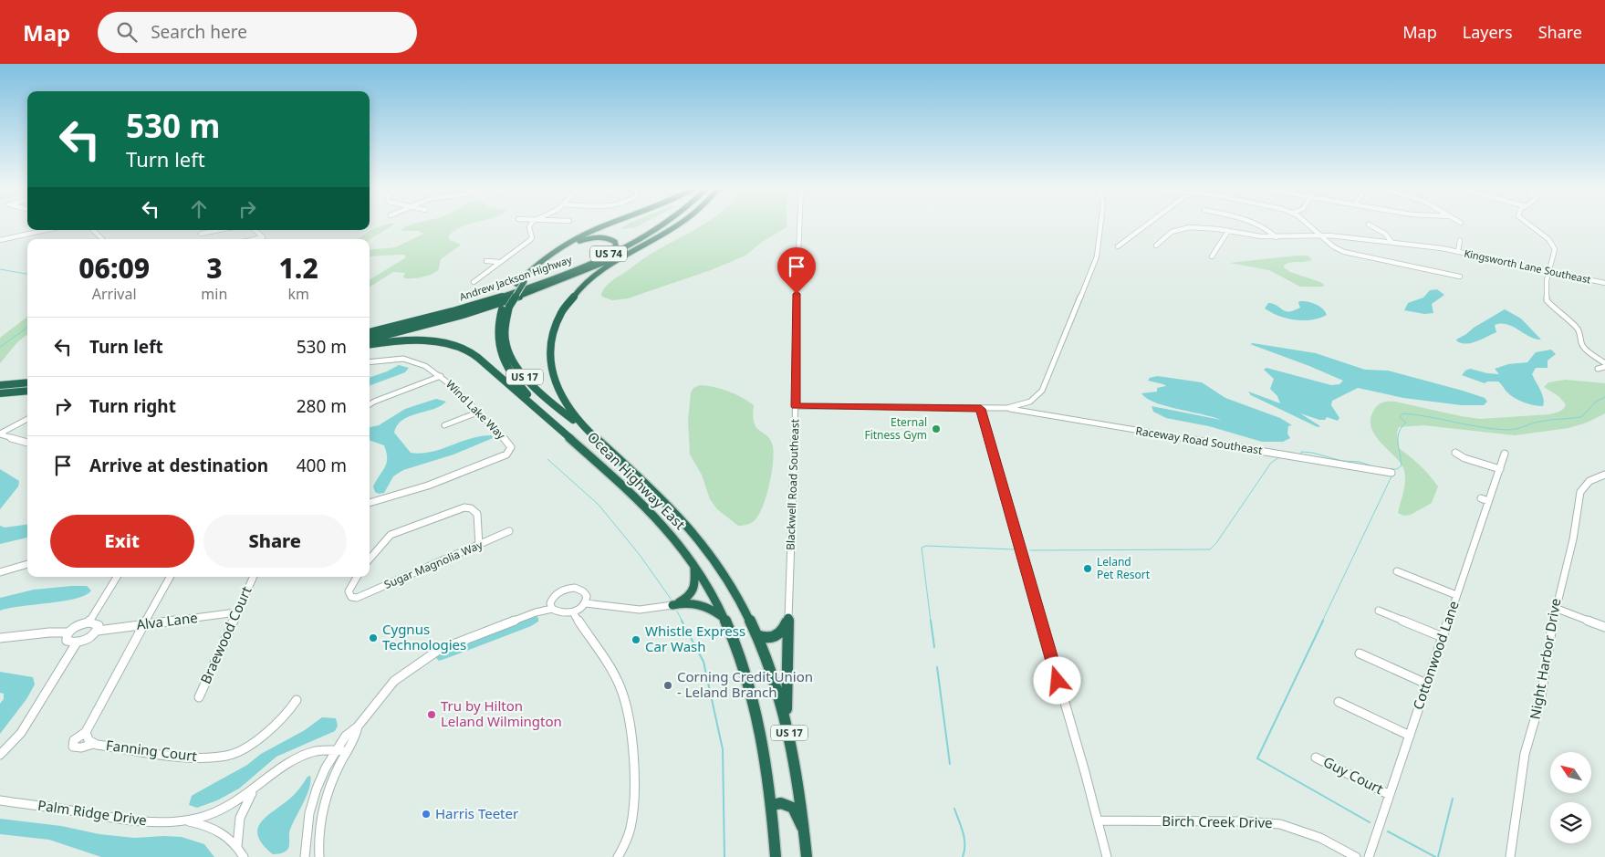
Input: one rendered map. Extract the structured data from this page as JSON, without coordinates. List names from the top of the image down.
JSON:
{
  "streets": {
    "highway": [
      "US 74",
      "Andrew Jackson Highway",
      "US 17",
      "Ocean Highway East"
    ],
    "street": [
      "Kingsworth Lane Southeast",
      "Wind Lake Way",
      "Raceway Road Southeast",
      "Blackwell Road Southeast",
      "Sugar Magnolia Way",
      "Alva Lane",
      "Braewood Court",
      "Cottonwood Lane",
      "Night Harbor Drive",
      "Fanning Court",
      "Guy Court",
      "Palm Ridge Drive",
      "Birch Creek Drive"
    ]
  },
  "crossings": [
    ["US 17", "Ocean Highway East"],
    ["Alva Lane", "Braewood Court"],
    ["Alva Lane", "Fanning Court"],
    ["Cottonwood Lane", "Guy Court"]
  ],
  "places": [
    "Eternal Fitness Gym",
    "Leland Pet Resort",
    "Cygnus Technologies",
    "Whistle Express Car Wash",
    "Corning Credit Union - Leland Branch",
    "Tru by Hilton Leland Wilmington",
    "Harris Teeter"
  ],
  "north": "top left",
  "page": {
    "header": "Map",
    "search": "Search here",
    "nav": ["Map", "Layers", "Share"],
    "turn": ["530 m", "Turn left"],
    "eta": [
      "06:09",
      "Arrival",
      "3",
      "min",
      "1.2",
      "km"
    ],
    "list": [
      {
        "name": "Turn left",
        "value": "530 m"
      },
      {
        "name": "Turn right",
        "value": "280 m"
      },
      {
        "name": "Arrive at destination",
        "value": "400 m"
      }
    ],
    "buttons": ["Exit", "Share"]
  }
}
